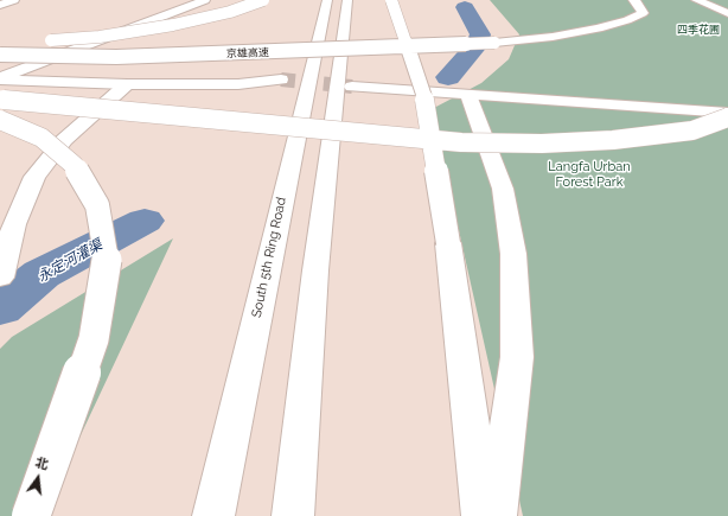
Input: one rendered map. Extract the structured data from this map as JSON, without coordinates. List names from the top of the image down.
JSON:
{
  "streets": {
    "main road": ["京雄高速", "South 5th Ring Road"]
  },
  "water": ["永定河灌渠"],
  "parks": ["四季花圃", "Langfa Urban Forest Park"],
  "north": "top"
}
